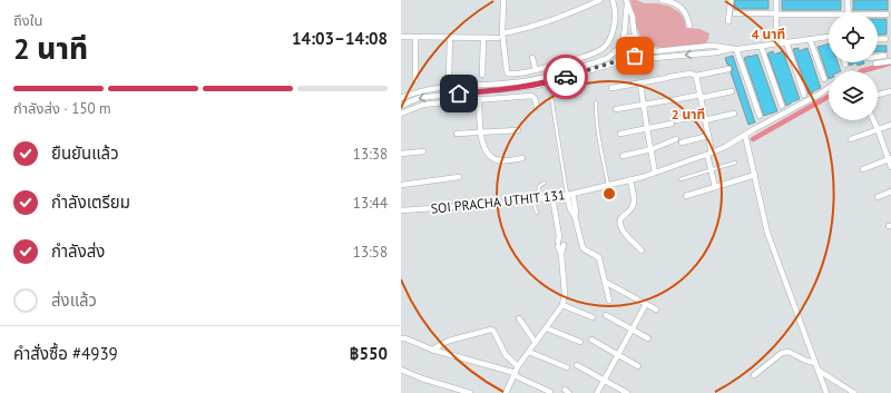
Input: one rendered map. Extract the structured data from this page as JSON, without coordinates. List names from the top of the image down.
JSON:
{
  "streets": {
    "street": ["SOI PRACHA UTHIT 131"]
  },
  "page": {
    "heading": ["2 นาที", "ถึงใน", "14:03–14:08"],
    "panel": ["คำสั่งซื้อ #4939", "฿550"],
    "bar": "กำลังส่ง · 150 m",
    "list": [
      ["ยืนยันแล้ว", "13:38"],
      ["กำลังเตรียม", "13:44"],
      ["กำลังส่ง", "13:58"],
      "ส่งแล้ว"
    ]
  },
  "rings": ["4 นาที", "2 นาที"]
}
